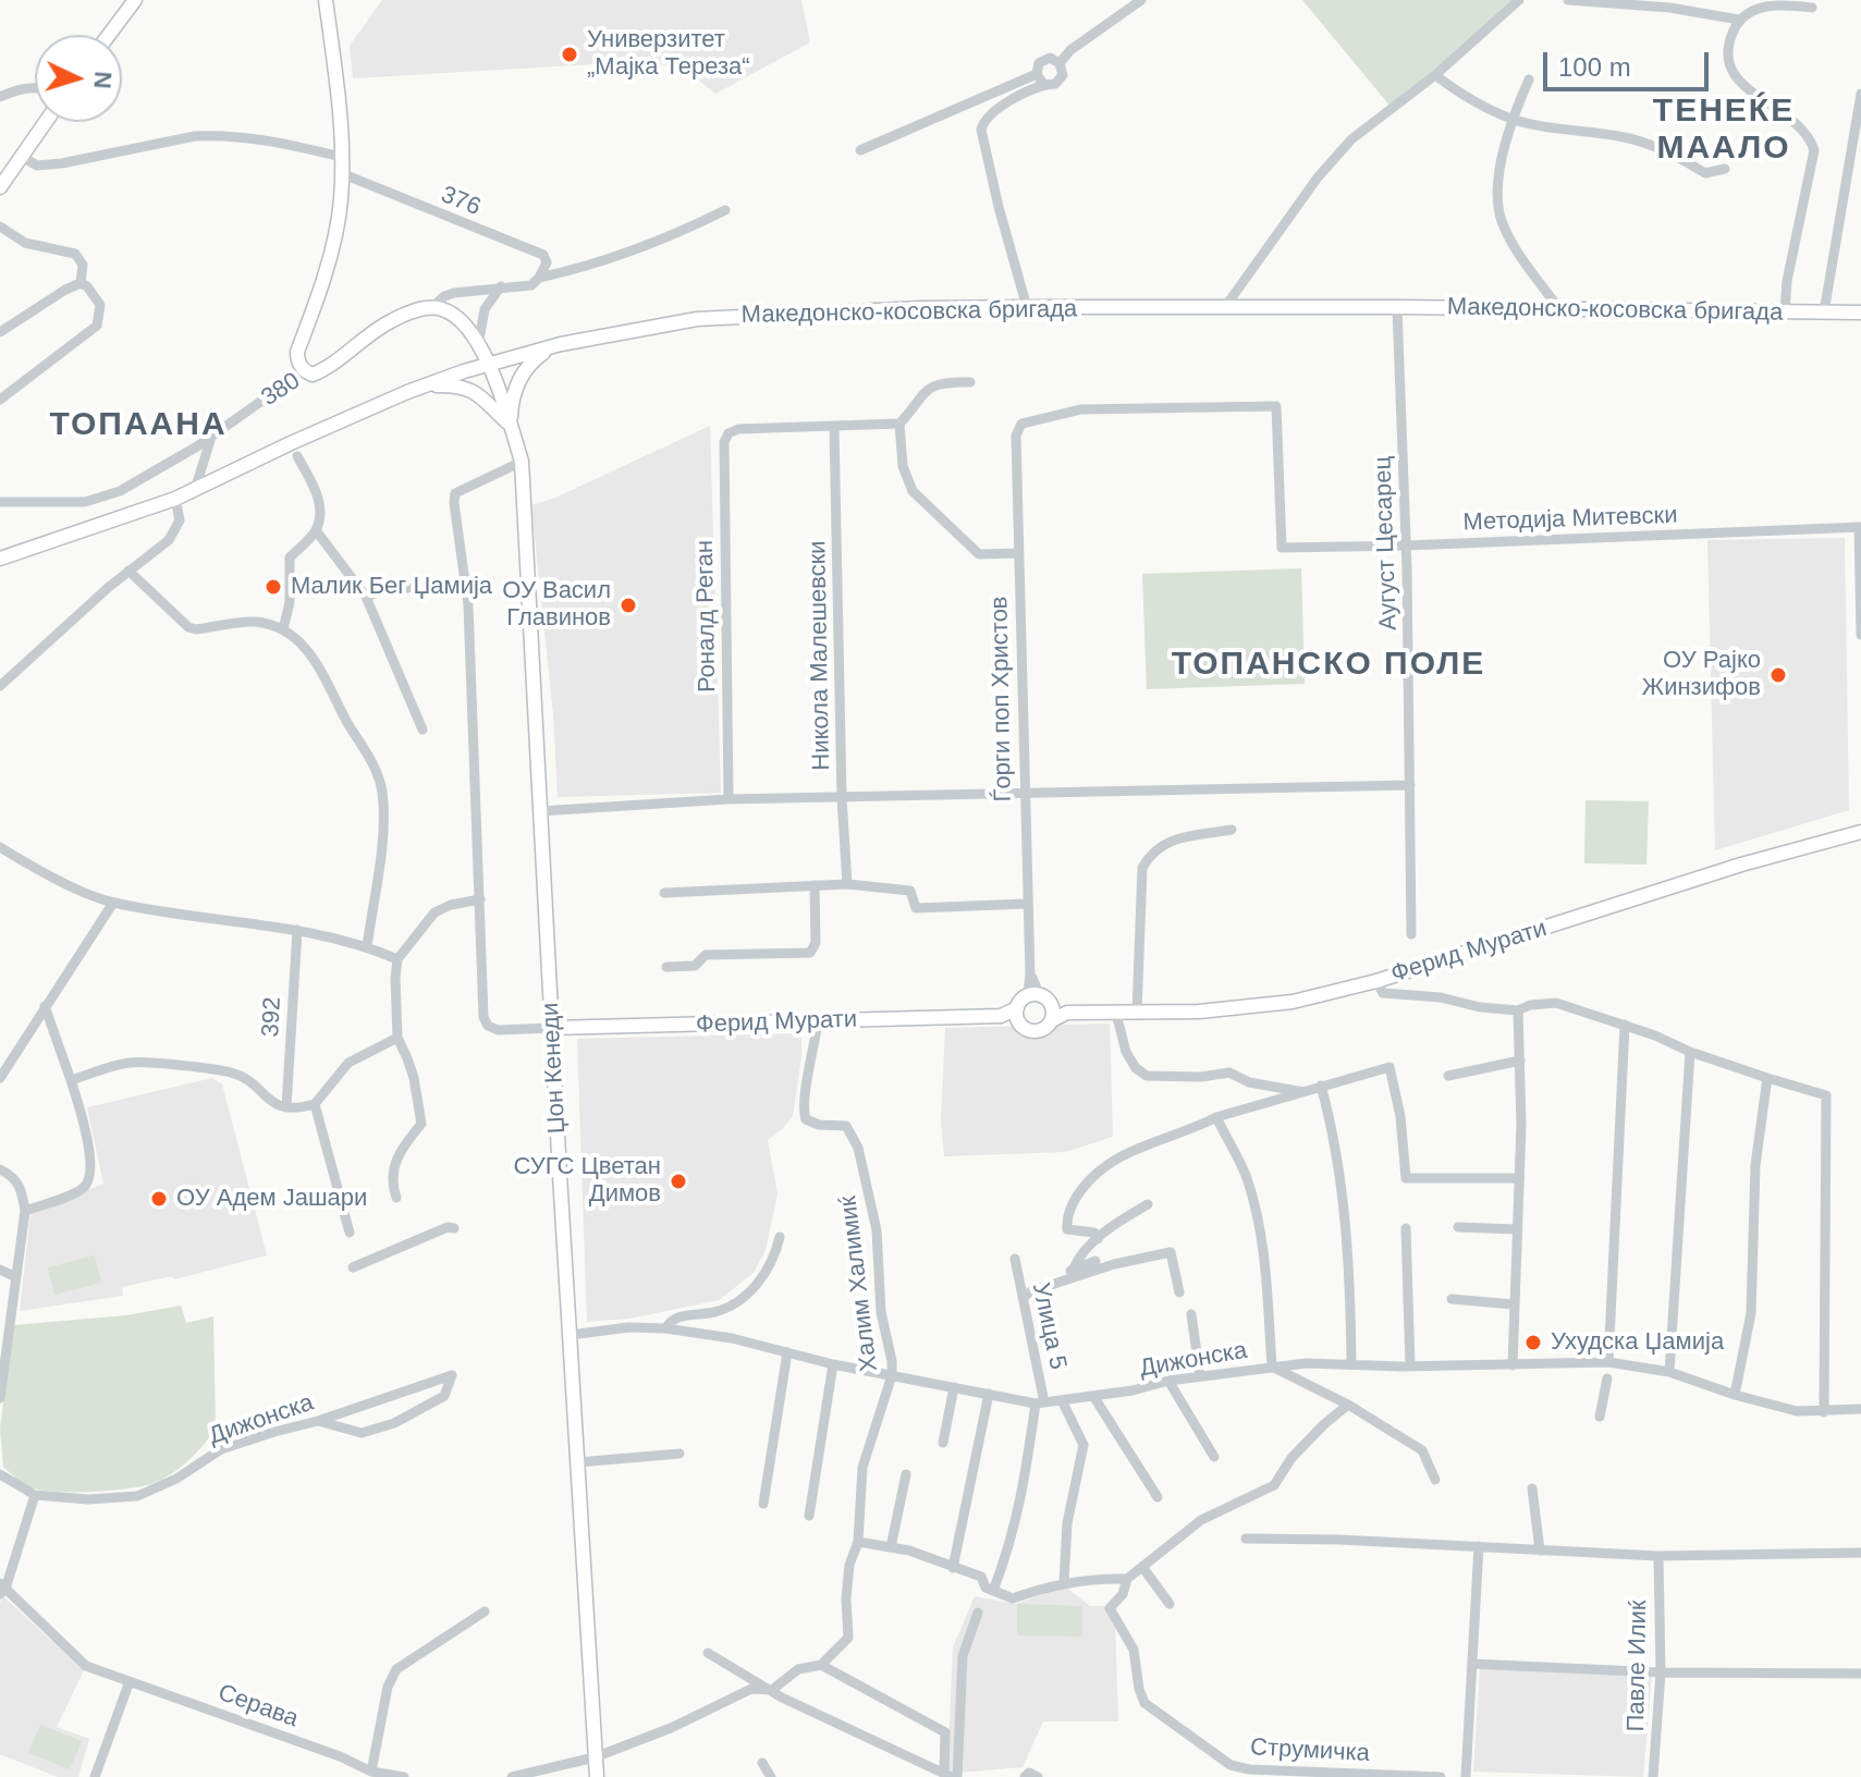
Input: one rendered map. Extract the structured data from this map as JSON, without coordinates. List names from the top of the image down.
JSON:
{
  "streets": {
    "street": [
      "376",
      "Македонско-косовска бригада",
      "380",
      "Методија Митевски",
      "Аугуст Цесарец",
      "Роналд Реган",
      "Никола Малешевски",
      "Ѓорги поп Христов",
      "Ферид Мурати",
      "392",
      "Џон Кенеди",
      "Халим Халимиќ",
      "Улица 5",
      "Дижонска",
      "Павле Илиќ",
      "Серава",
      "Струмичка"
    ]
  },
  "crossings": [
    ["Македонско-косовска бригада", "Аугуст Цесарец"],
    ["Македонско-косовска бригада", "Џон Кенеди"],
    ["Методија Митевски", "Аугуст Цесарец"],
    ["Методија Митевски", "Ѓорги поп Христов"],
    ["Роналд Реган", "Никола Малешевски"],
    ["Ферид Мурати", "Џон Кенеди"],
    ["Ферид Мурати", "Халим Халимиќ"],
    ["Џон Кенеди", "Халим Халимиќ"],
    ["Џон Кенеди", "Дижонска"],
    ["Халим Халимиќ", "Дижонска"],
    ["Улица 5", "Дижонска"]
  ],
  "districts": ["ТЕНЕЌЕ МААЛО", "ТОПААНА", "ТОПАНСКО ПОЛЕ"],
  "places": [
    "Универзитет „Мајка Тереза“",
    "Малик Бег Џамија",
    "ОУ Васил Главинов",
    "ОУ Рајко Жинзифов",
    "СУГС Цветан Димов",
    "ОУ Адем Јашари",
    "Ухудска Џамија"
  ],
  "scale_bar": "100 m",
  "north": "right"
}
